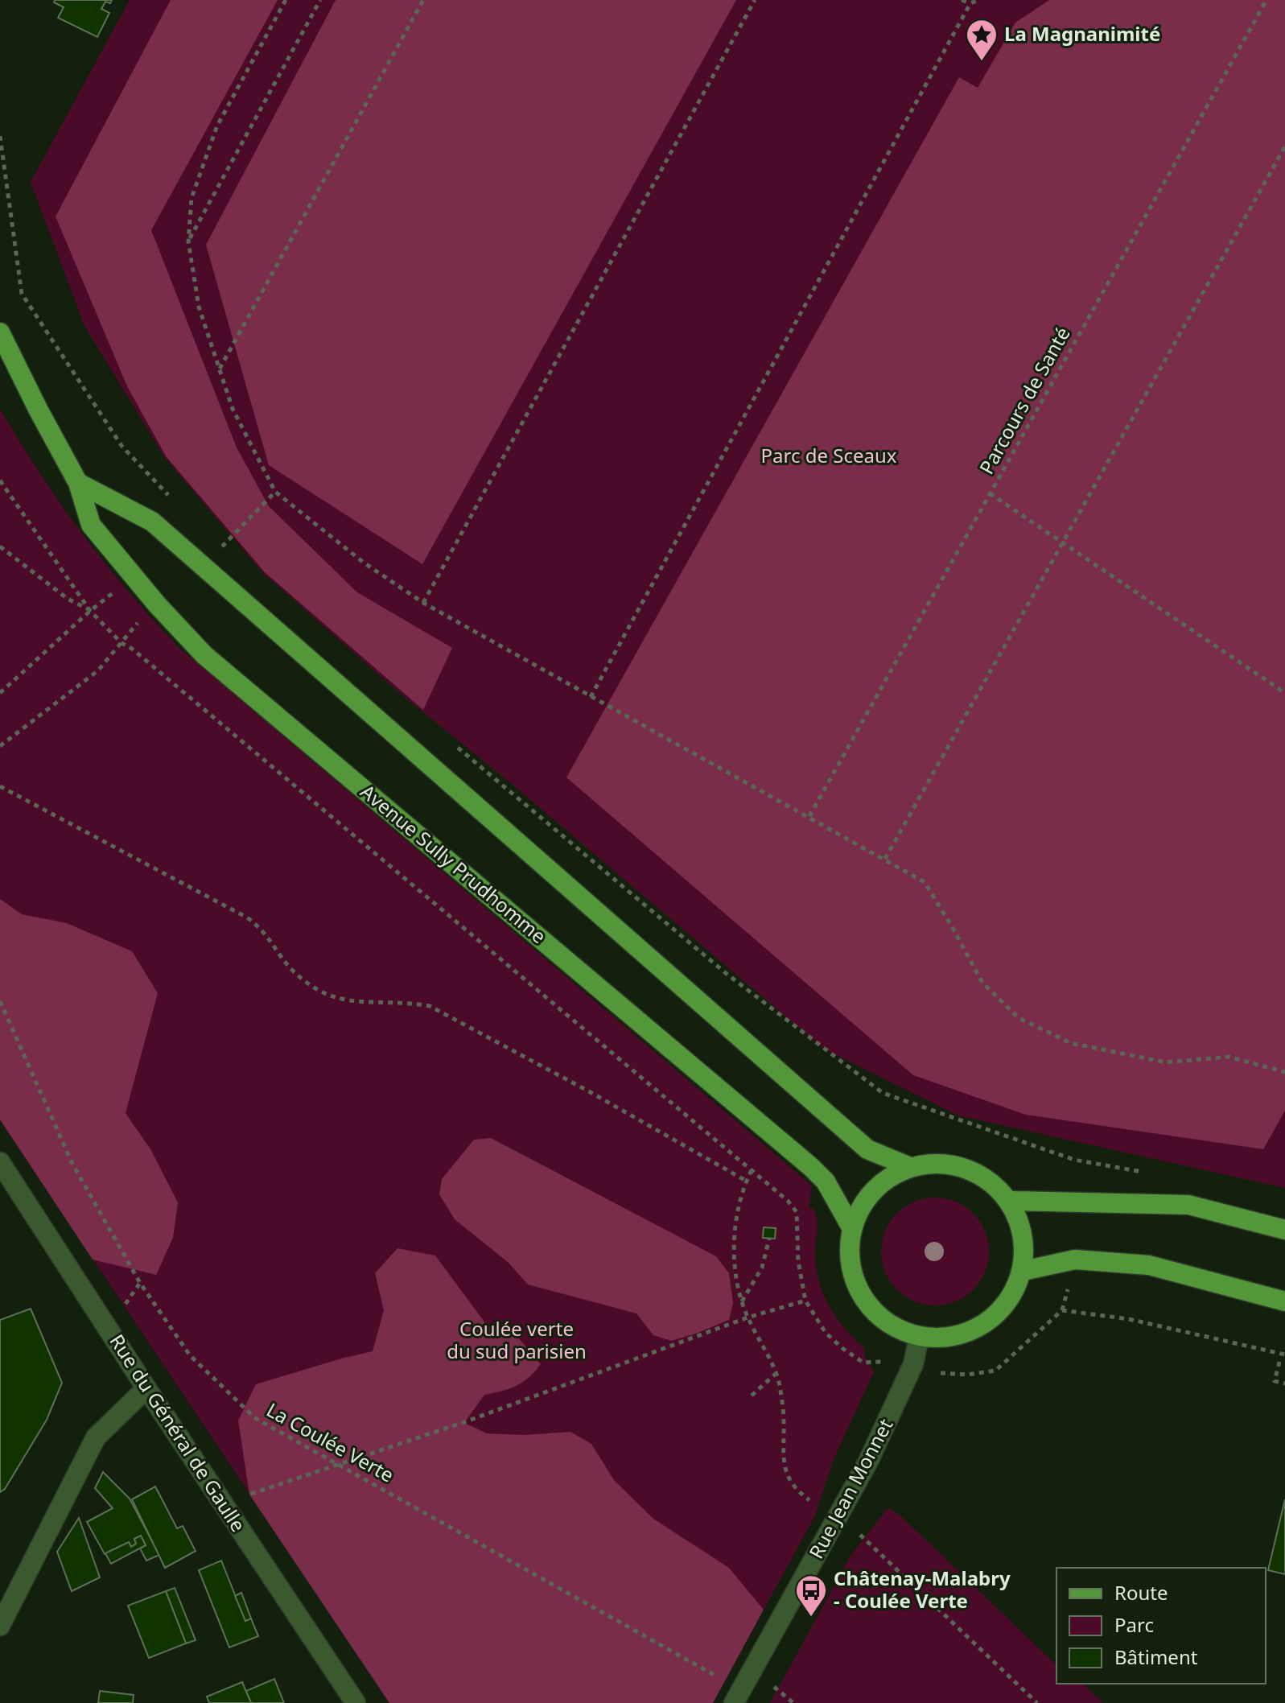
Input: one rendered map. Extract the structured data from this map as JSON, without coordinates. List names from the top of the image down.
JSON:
{
  "streets": {
    "main road": ["Avenue Sully Prudhomme"],
    "street": ["Rue du Général de Gaulle", "Rue Jean Monnet"],
    "path": ["Parcours de Santé", "La Coulée Verte"]
  },
  "crossings": [
    ["Avenue Sully Prudhomme", "Rue Jean Monnet"]
  ],
  "parks": ["Parc de Sceaux", "Coulée verte du sud parisien"],
  "places": {
    "place": ["La Magnanimité"],
    "bus stop": ["Châtenay-Malabry - Coulée Verte"]
  },
  "legend": ["Route", "Parc", "Bâtiment"]
}
